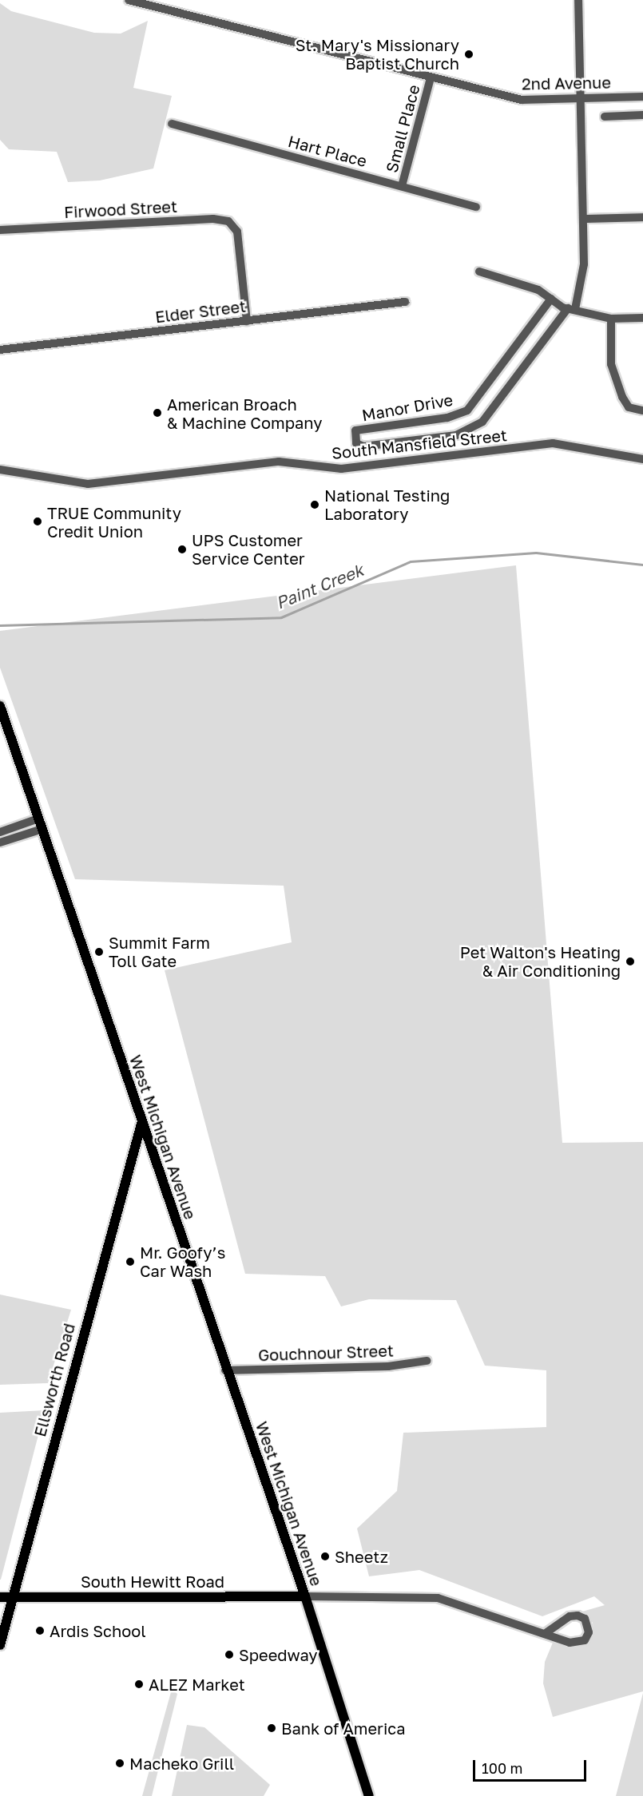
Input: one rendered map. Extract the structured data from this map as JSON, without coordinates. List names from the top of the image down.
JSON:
{
  "streets": {
    "main road": ["West Michigan Avenue", "Ellsworth Road", "South Hewitt Road"],
    "street": [
      "2nd Avenue",
      "Small Place",
      "Hart Place",
      "Firwood Street",
      "Elder Street",
      "Manor Drive",
      "South Mansfield Street",
      "Gouchnour Street"
    ]
  },
  "crossings": [
    ["2nd Avenue", "Small Place"],
    ["2nd Avenue", "Manor Drive"],
    ["Small Place", "Hart Place"],
    ["Firwood Street", "Elder Street"],
    ["West Michigan Avenue", "Gouchnour Street"],
    ["West Michigan Avenue", "Ellsworth Road"],
    ["West Michigan Avenue", "South Hewitt Road"],
    ["Ellsworth Road", "South Hewitt Road"]
  ],
  "water": ["Paint Creek"],
  "places": [
    "St. Mary's Missionary Baptist Church",
    "American Broach & Machine Company",
    "National Testing Laboratory",
    "TRUE Community Credit Union",
    "UPS Customer Service Center",
    "Summit Farm Toll Gate",
    "Pet Walton's Heating & Air Conditioning",
    "Mr. Goofy’s Car Wash",
    "Sheetz",
    "Ardis School",
    "Speedway",
    "ALEZ Market",
    "Bank of America",
    "Macheko Grill"
  ],
  "scale_bar": "100 m"
}
